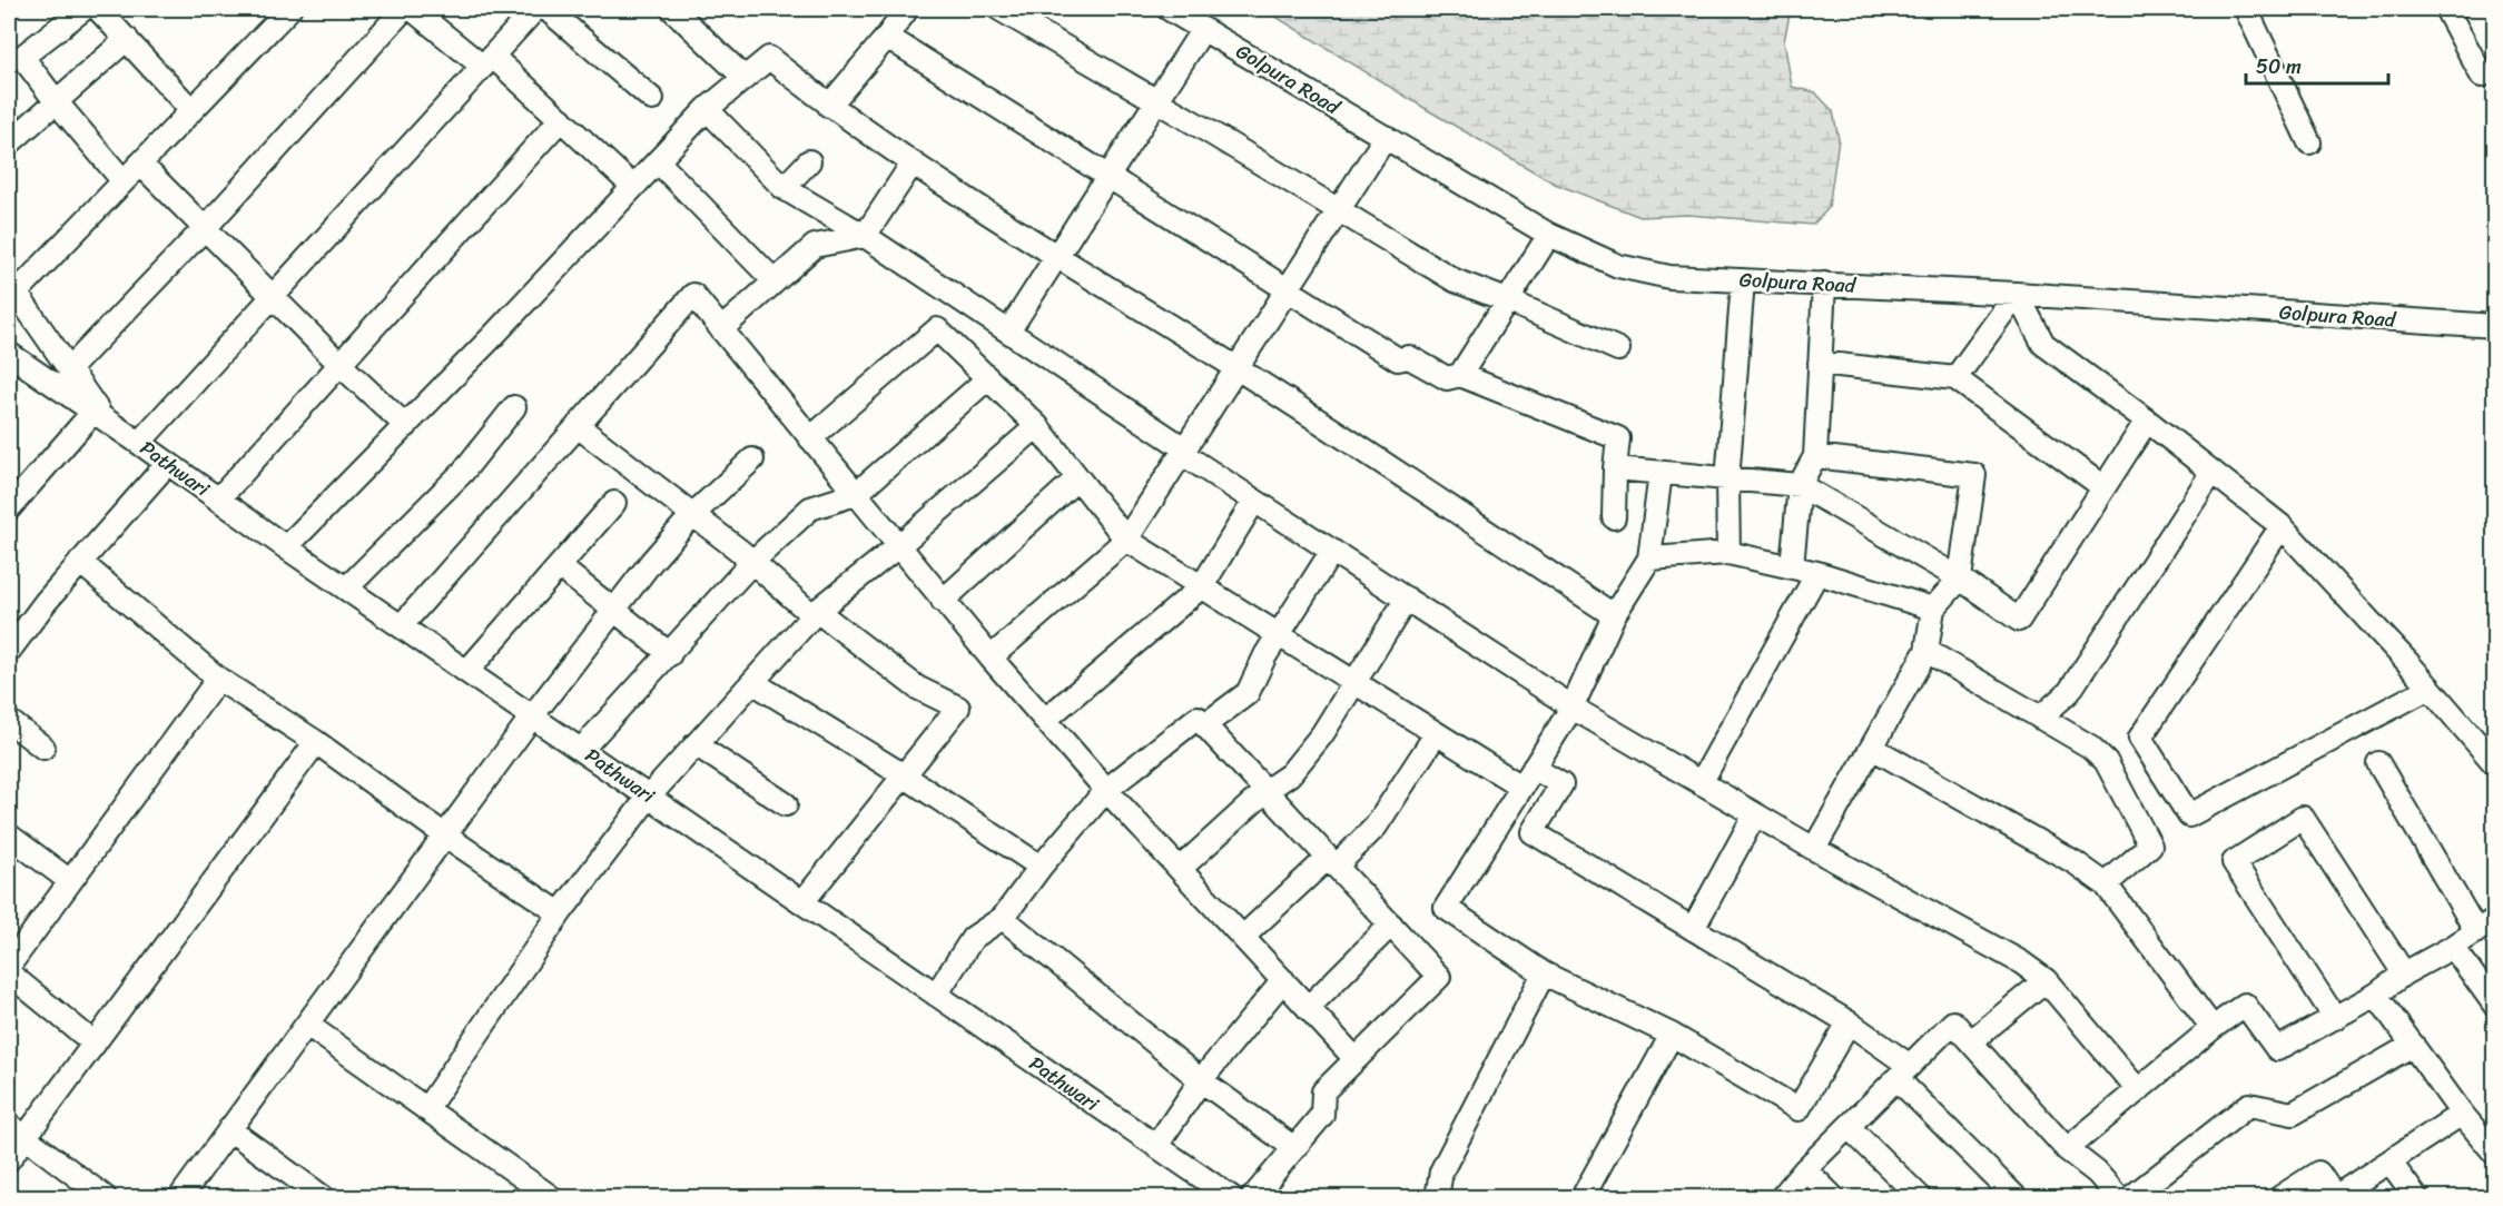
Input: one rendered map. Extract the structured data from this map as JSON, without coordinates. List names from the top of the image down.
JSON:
{
  "streets": {
    "street": ["Golpura Road", "Pathwari"]
  },
  "scale_bar": "50 m"
}
